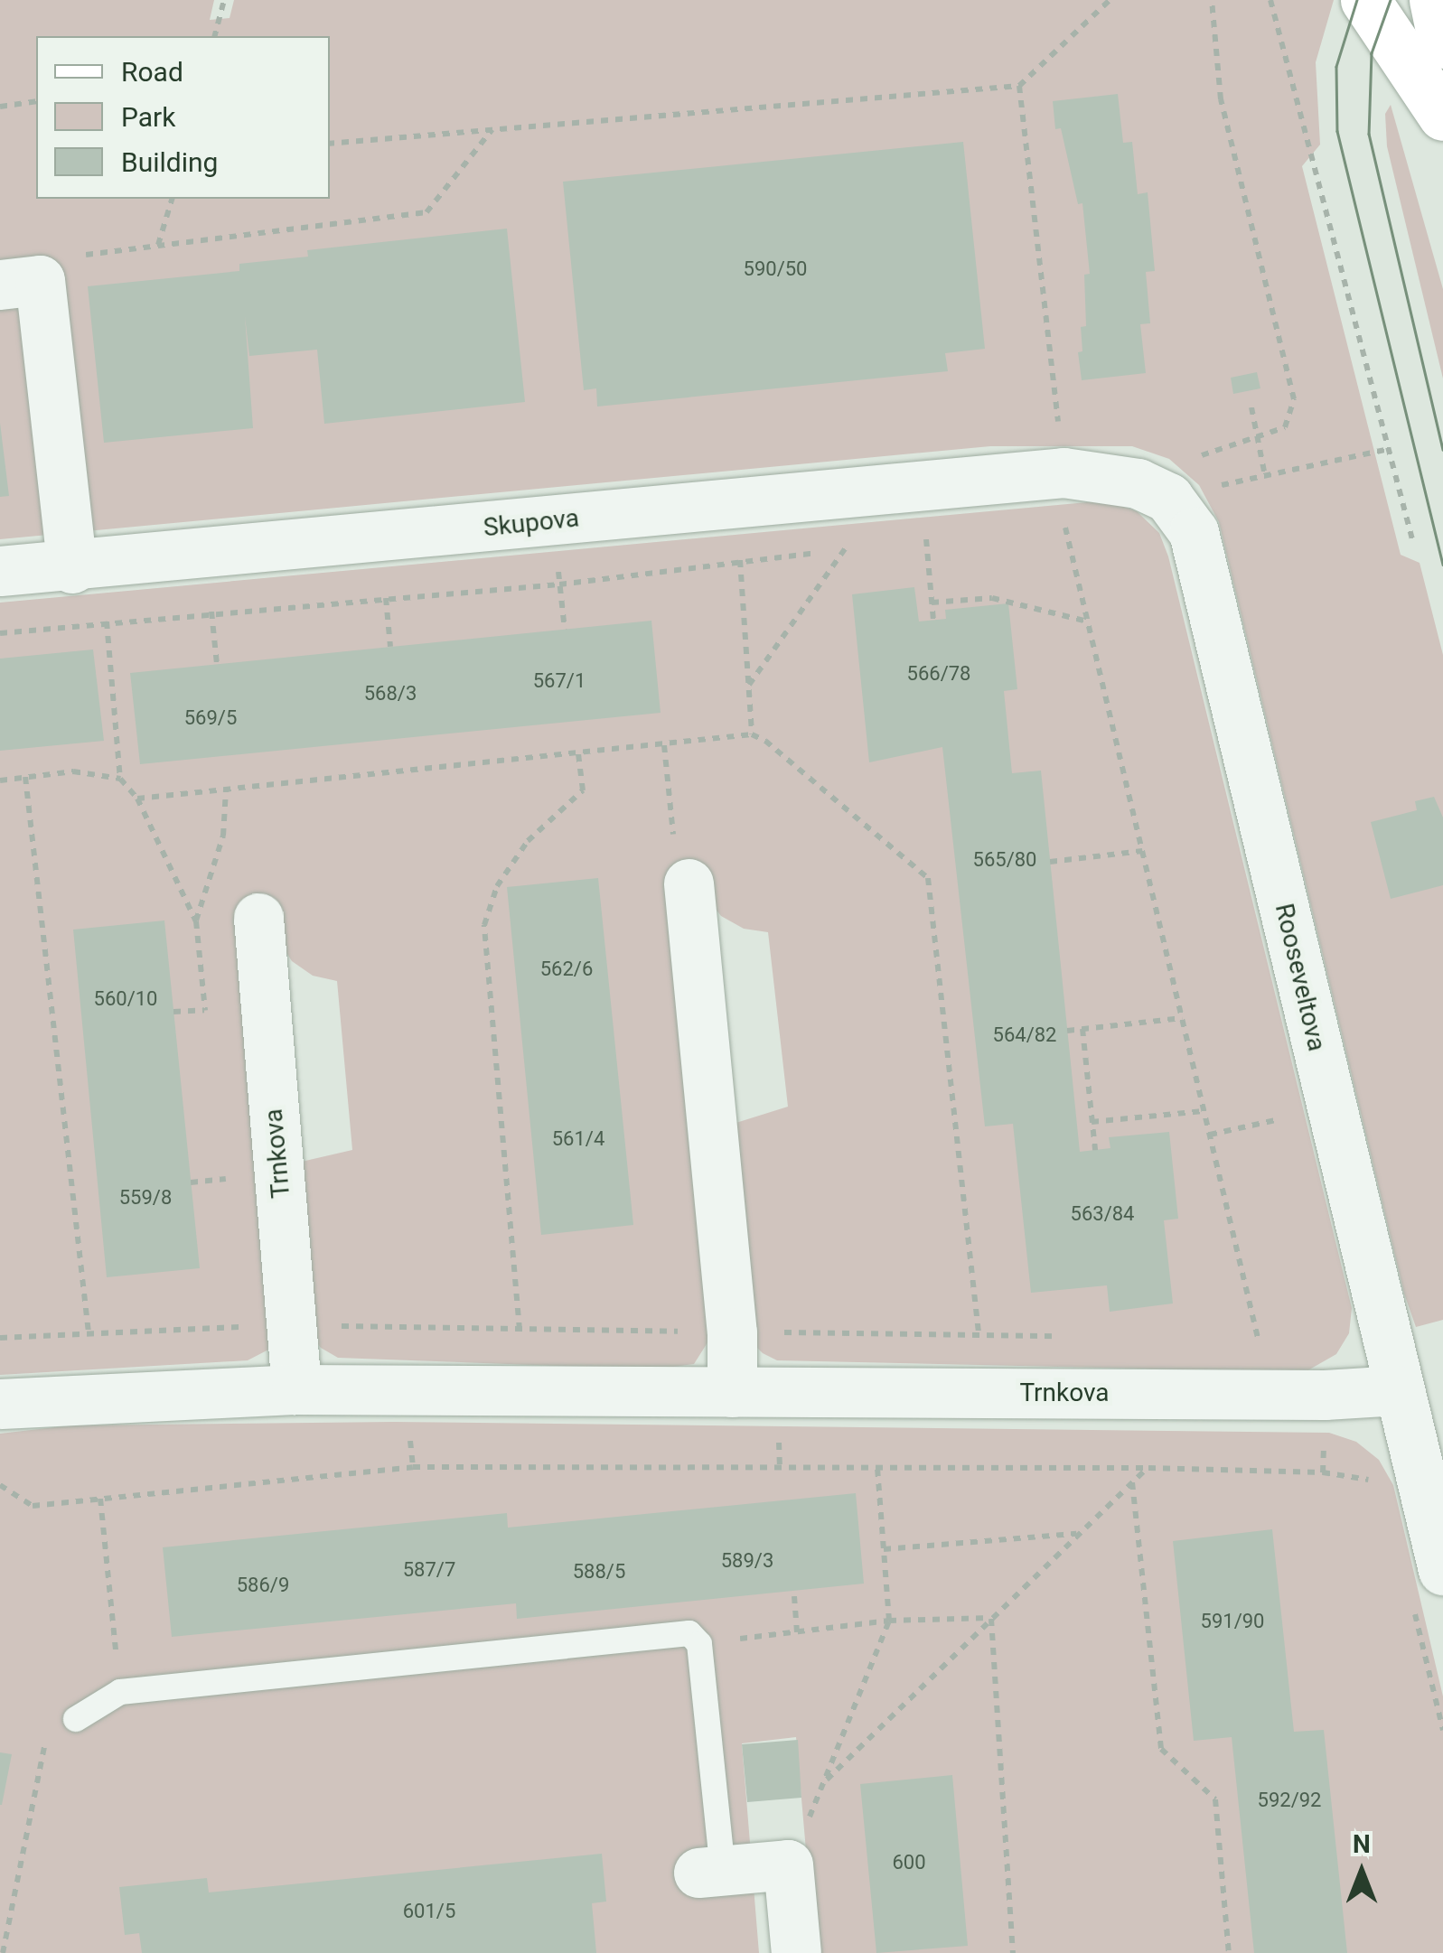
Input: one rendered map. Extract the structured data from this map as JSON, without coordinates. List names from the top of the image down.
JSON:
{
  "streets": {
    "street": ["Skupova", "Rooseveltova", "Trnkova"]
  },
  "crossings": [
    ["Rooseveltova", "Trnkova"]
  ],
  "house_numbers": [
    "590/50",
    "566/78",
    "567/1",
    "568/3",
    "569/5",
    "565/80",
    "562/6",
    "560/10",
    "564/82",
    "561/4",
    "559/8",
    "563/84",
    "589/3",
    "587/7",
    "588/5",
    "586/9",
    "591/90",
    "592/92",
    "600",
    "601/5"
  ],
  "legend": ["Road", "Park", "Building"],
  "north": "top"
}
